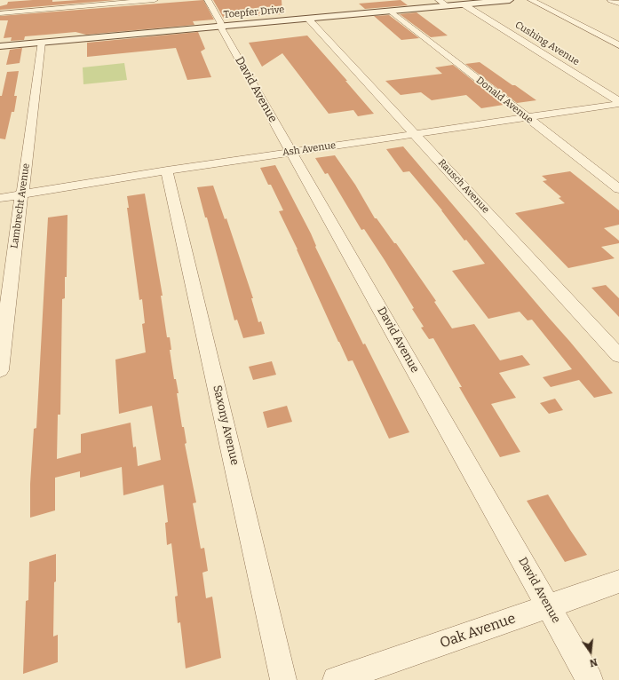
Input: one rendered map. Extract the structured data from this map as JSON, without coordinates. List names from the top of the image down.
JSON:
{
  "streets": {
    "street": [
      "Toepfer Drive",
      "Cushing Avenue",
      "David Avenue",
      "Donald Avenue",
      "Ash Avenue",
      "Rausch Avenue",
      "Lambrecht Avenue",
      "Saxony Avenue",
      "Oak Avenue"
    ]
  },
  "crossings": [
    ["Toepfer Drive", "Cushing Avenue"],
    ["Toepfer Drive", "David Avenue"],
    ["Toepfer Drive", "Donald Avenue"],
    ["Toepfer Drive", "Rausch Avenue"],
    ["Toepfer Drive", "Lambrecht Avenue"],
    ["Cushing Avenue", "Ash Avenue"],
    ["David Avenue", "Ash Avenue"],
    ["David Avenue", "Oak Avenue"],
    ["Donald Avenue", "Ash Avenue"],
    ["Ash Avenue", "Rausch Avenue"],
    ["Ash Avenue", "Lambrecht Avenue"],
    ["Ash Avenue", "Saxony Avenue"]
  ],
  "north": "bottom"
}
